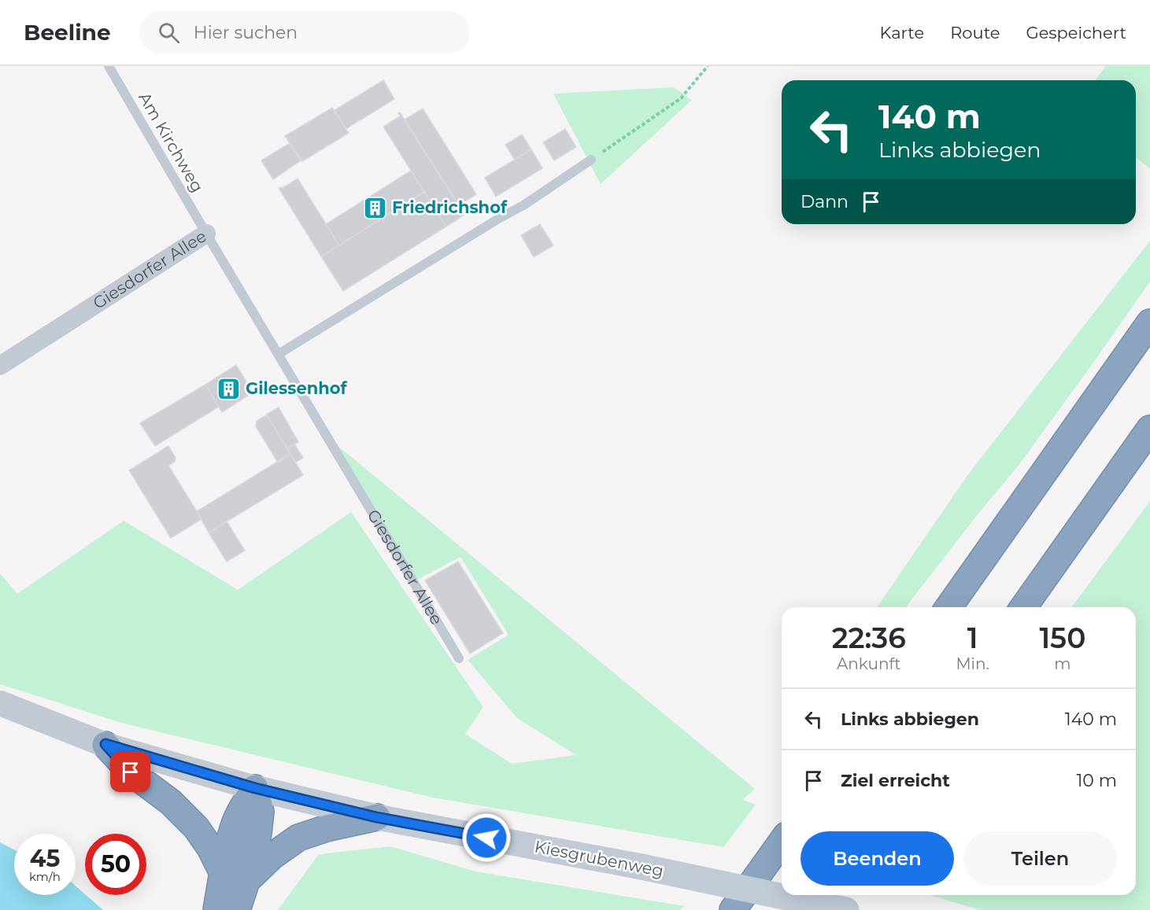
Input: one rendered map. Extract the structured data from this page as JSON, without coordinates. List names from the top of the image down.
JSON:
{
  "streets": {
    "main road": ["Kiesgrubenweg"],
    "street": ["Giesdorfer Allee"],
    "lane": ["Am Kirchweg"]
  },
  "crossings": [
    ["Am Kirchweg", "Giesdorfer Allee"]
  ],
  "places": {
    "building": ["Friedrichshof", "Gilessenhof"]
  },
  "page": {
    "header": "Beeline",
    "search": "Hier suchen",
    "nav": ["Karte", "Route", "Gespeichert"],
    "turn": ["140 m", "Links abbiegen"],
    "then": "Dann",
    "eta": [
      "22:36",
      "Ankunft",
      "1",
      "Min.",
      "150",
      "m"
    ],
    "list": [
      {
        "name": "Links abbiegen",
        "value": "140 m"
      },
      {
        "name": "Ziel erreicht",
        "value": "10 m"
      }
    ],
    "buttons": ["Beenden", "Teilen"],
    "speed": "45 km/h",
    "limit": "50"
  }
}
